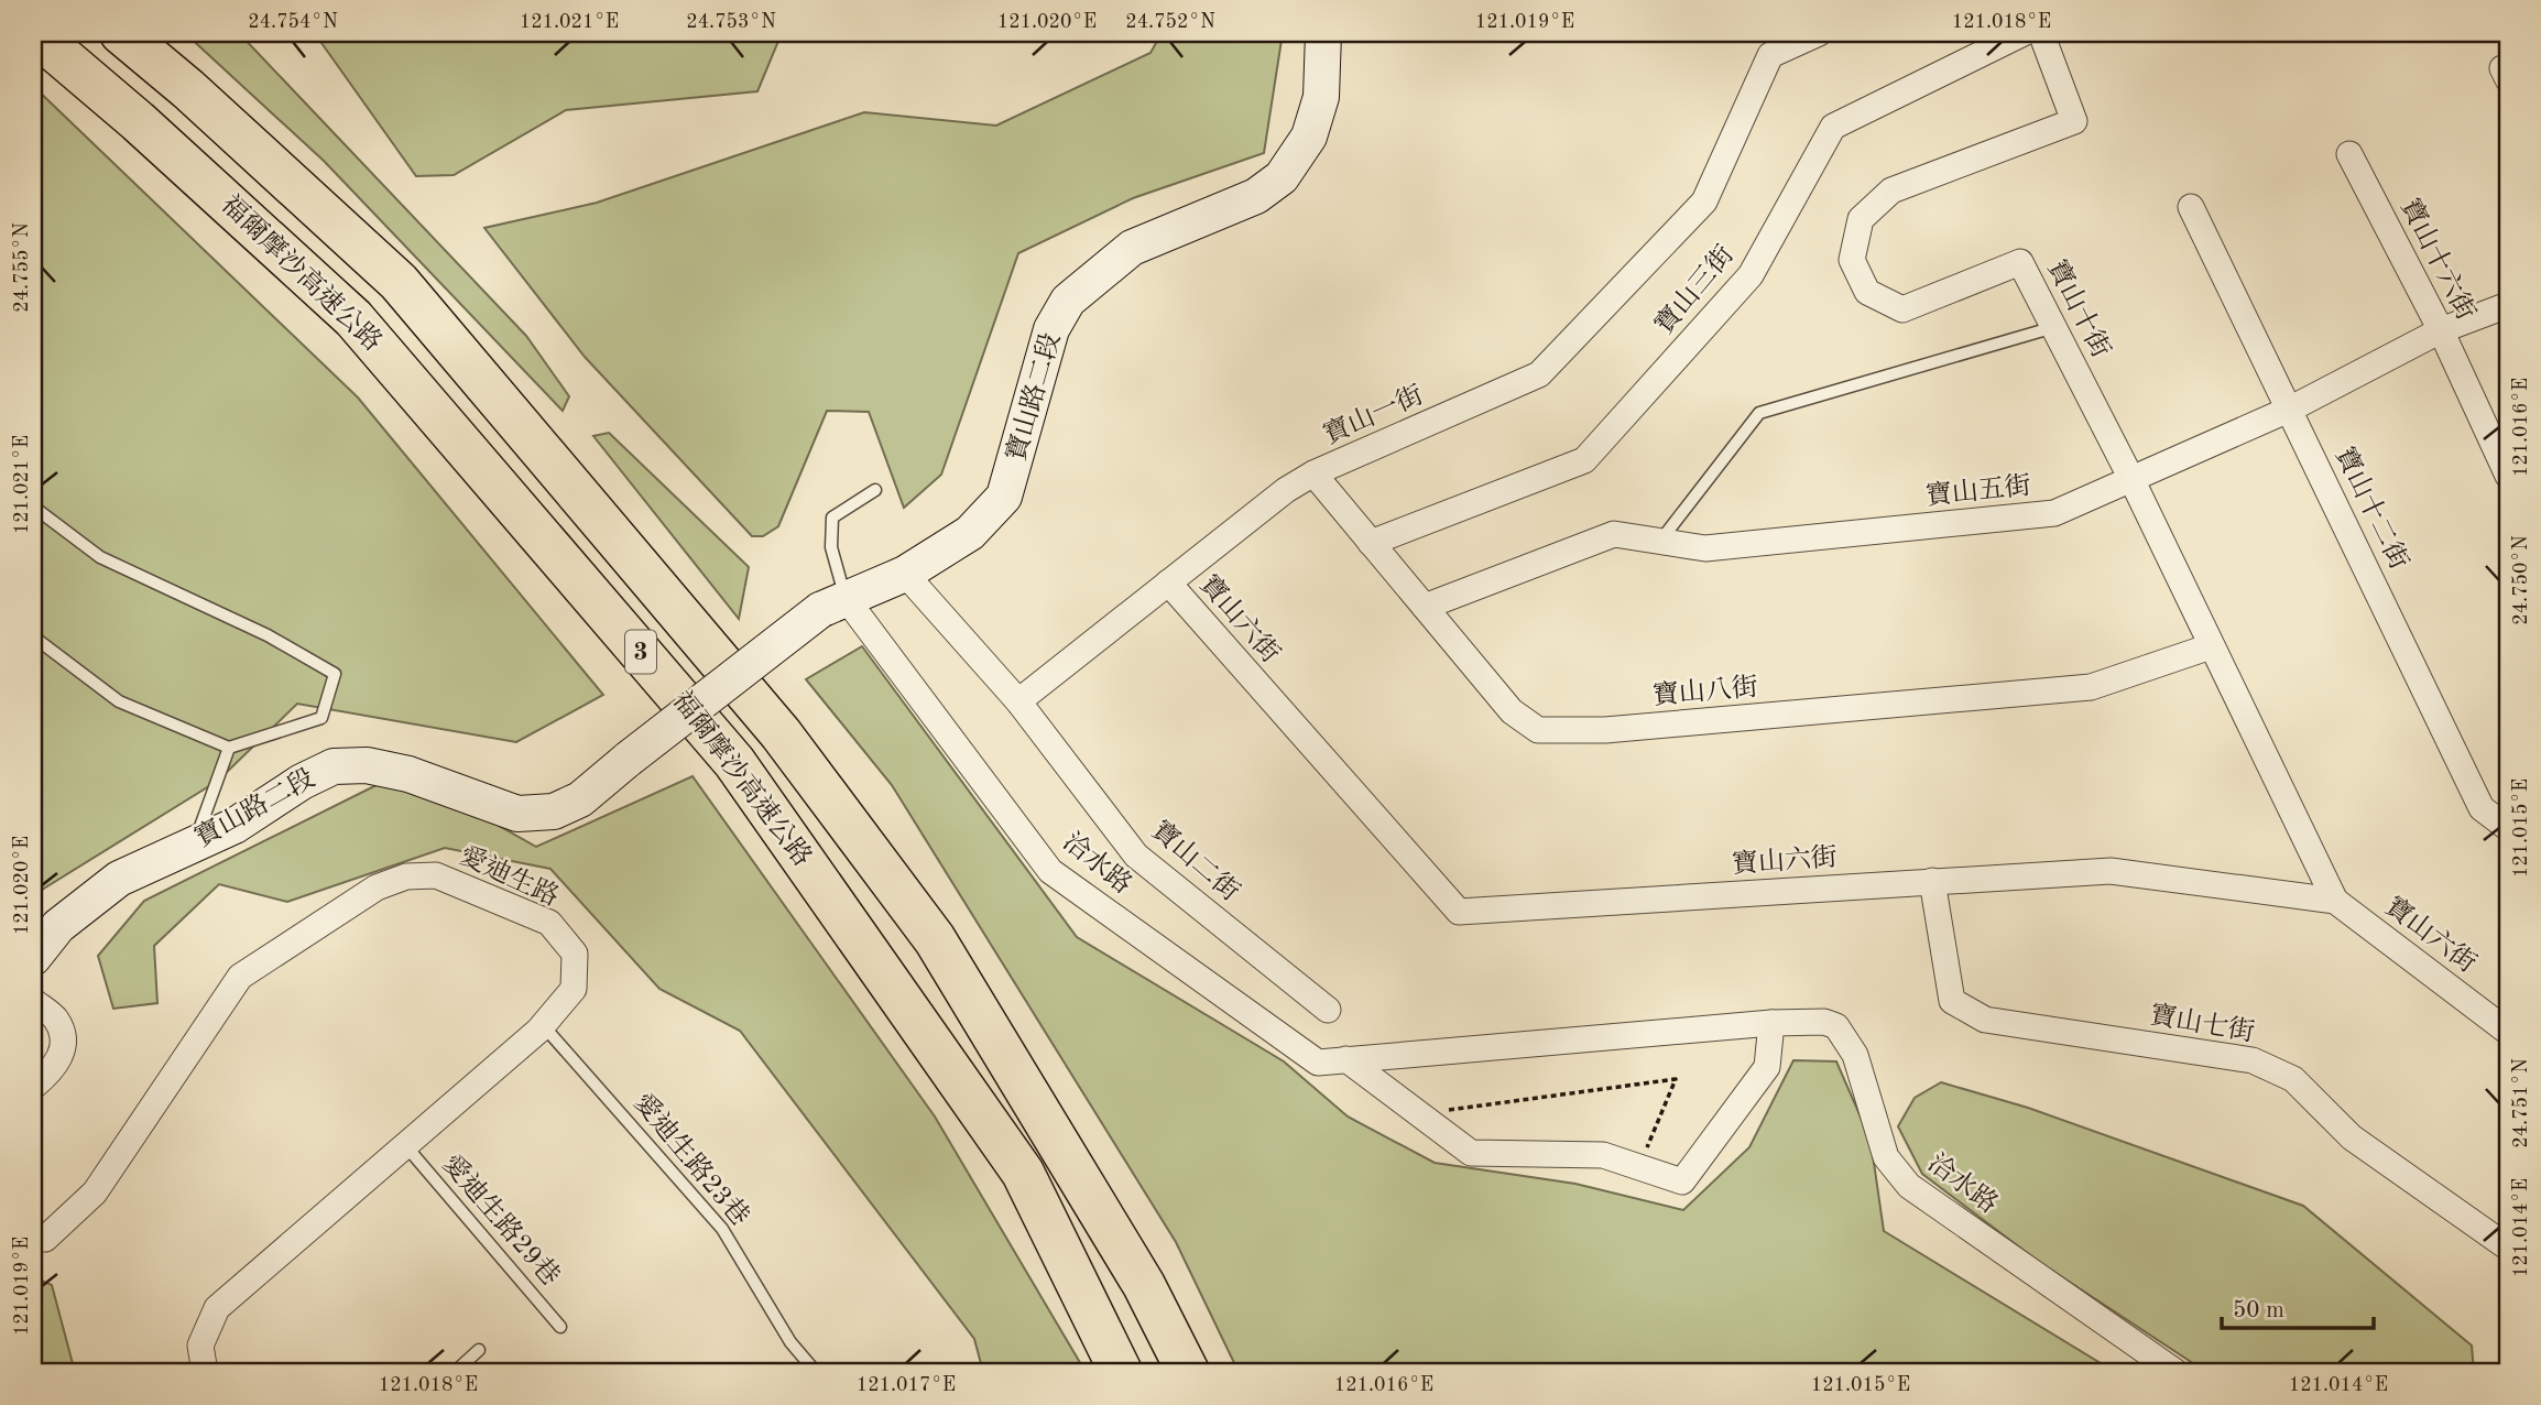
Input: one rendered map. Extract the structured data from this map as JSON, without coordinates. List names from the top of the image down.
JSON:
{
  "streets": {
    "highway": ["福爾摩沙高速公路", "3"],
    "street": [
      "寶山十六街",
      "寶山三街",
      "寶山十街",
      "寶山路二段",
      "寶山一街",
      "寶山五街",
      "寶山十二街",
      "寶山六街",
      "寶山八街",
      "寶山二街",
      "洽水路",
      "愛迪生路",
      "寶山七街"
    ],
    "lane": ["愛迪生路23巷", "愛迪生路29巷"]
  },
  "crossings": [
    ["寶山十六街", "寶山五街"],
    ["寶山三街", "寶山八街"],
    ["寶山十街", "寶山五街"],
    ["寶山十街", "寶山六街"],
    ["寶山十街", "寶山八街"],
    ["寶山路二段", "洽水路"],
    ["寶山一街", "寶山六街"],
    ["寶山一街", "寶山八街"],
    ["寶山一街", "寶山二街"],
    ["寶山五街", "寶山十二街"],
    ["寶山五街", "寶山八街"],
    ["寶山六街", "寶山七街"],
    ["愛迪生路", "愛迪生路23巷"],
    ["愛迪生路", "愛迪生路29巷"]
  ],
  "scale_bar": "50 m",
  "coordinates": [
    "24.754°N",
    "121.021°E",
    "24.753°N",
    "121.020°E",
    "24.752°N",
    "121.019°E",
    "121.018°E",
    "24.755°N",
    "121.016°E",
    "24.750°N",
    "121.015°E",
    "24.751°N",
    "121.014°E",
    "121.017°E"
  ]
}
